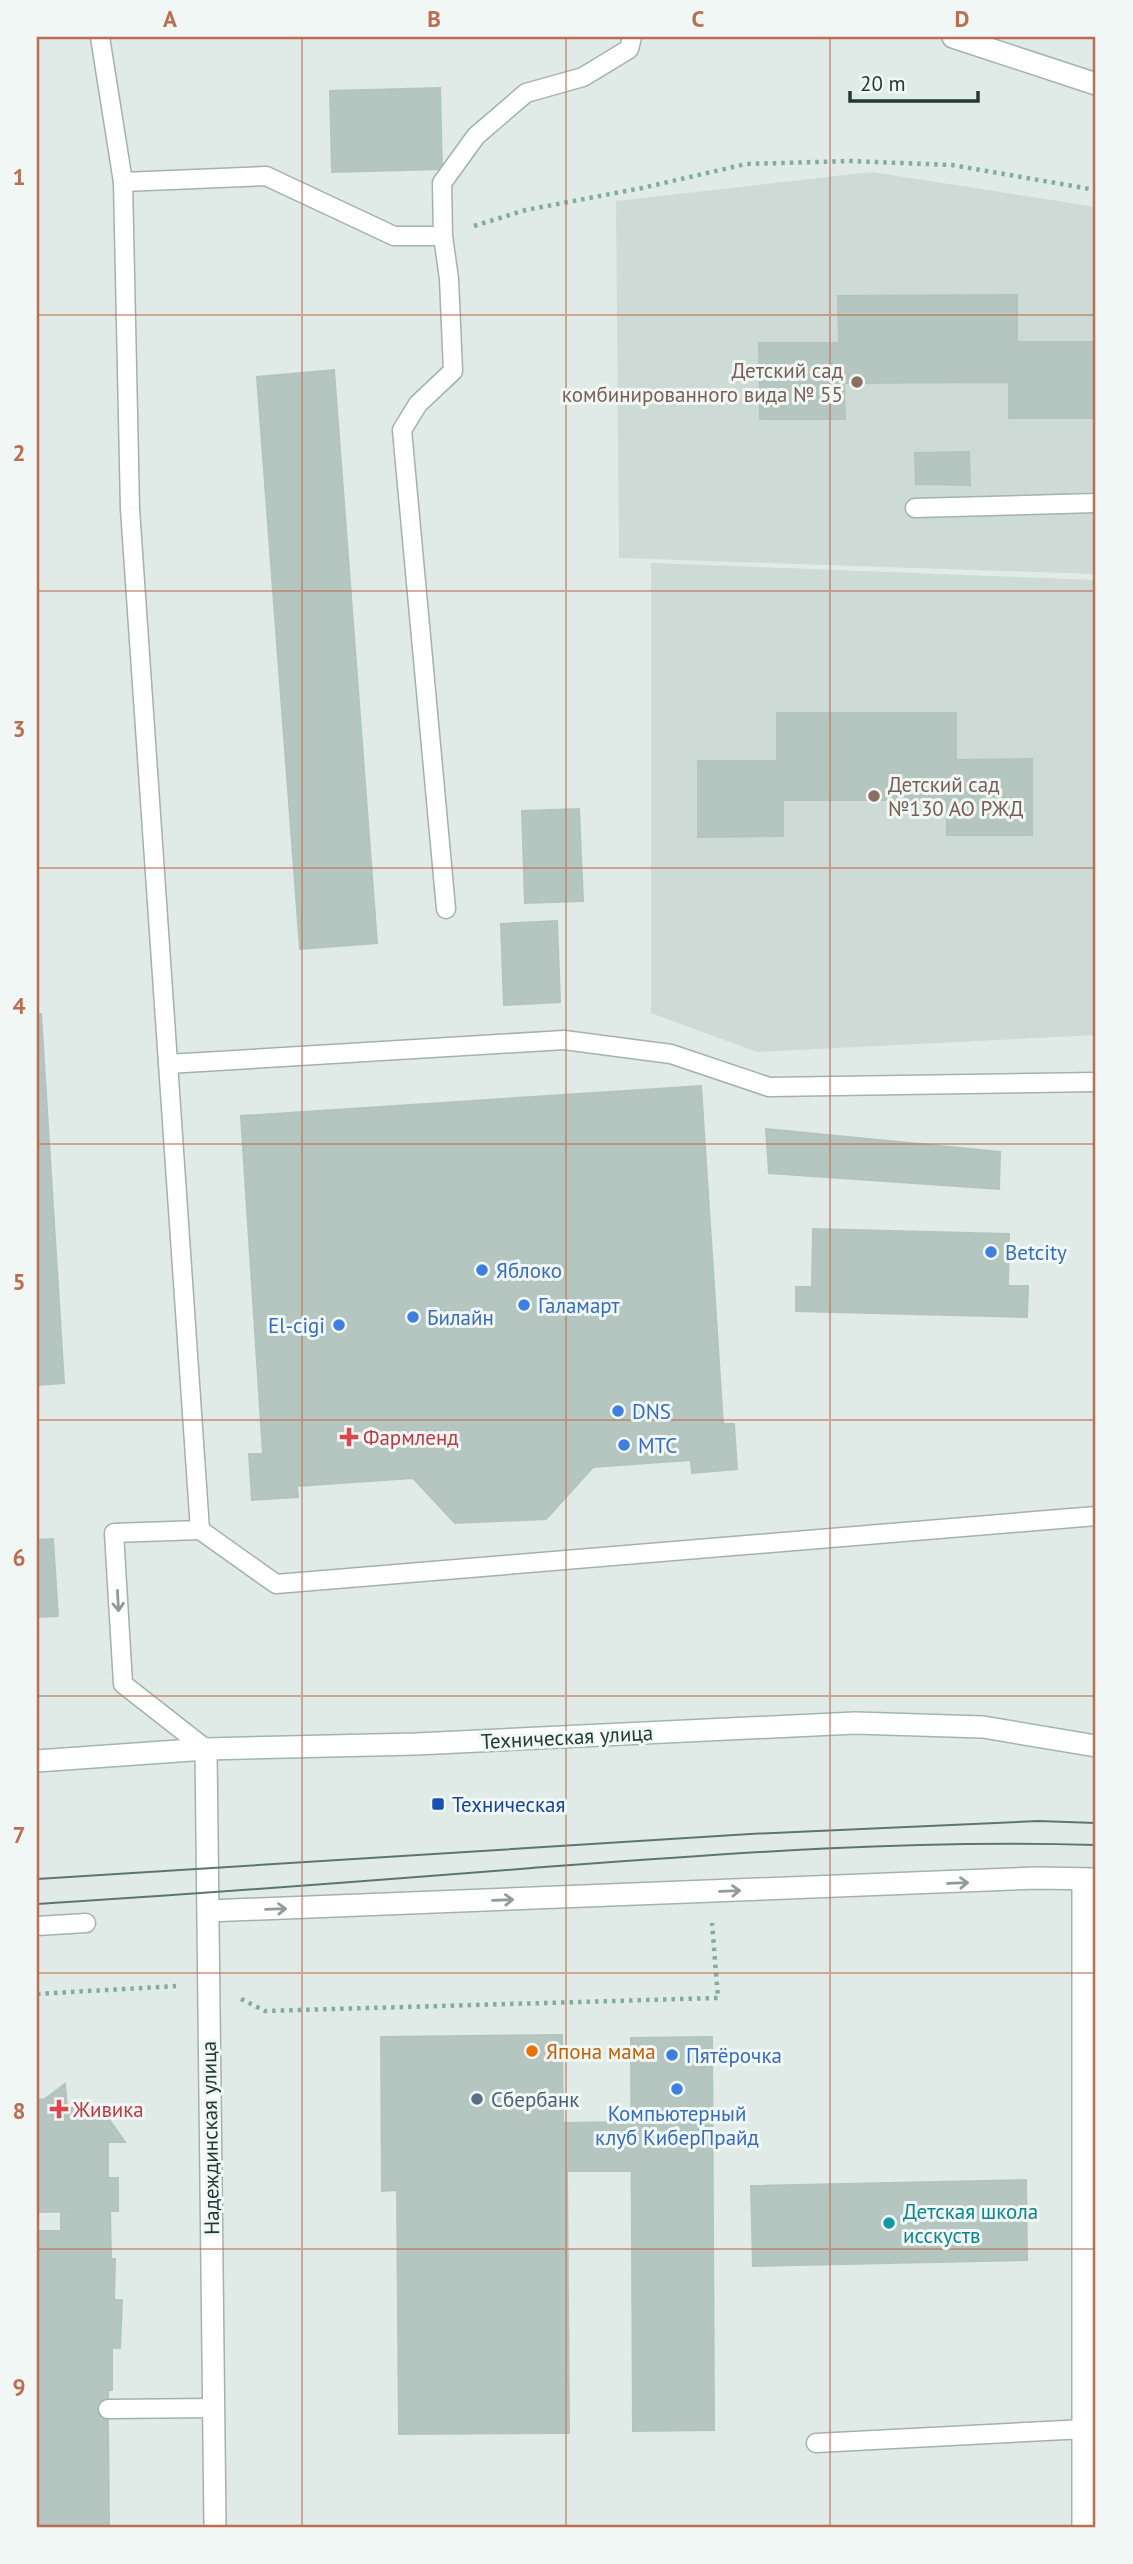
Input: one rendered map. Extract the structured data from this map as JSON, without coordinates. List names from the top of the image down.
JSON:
{
  "streets": {
    "street": ["Техническая улица", "Надеждинская улица"]
  },
  "crossings": [
    ["Техническая улица", "Надеждинская улица"]
  ],
  "places": {
    "other": [
      "Детский сад комбинированного вида № 55",
      "Детский сад №130 АО РЖД",
      "Betcity",
      "Яблоко",
      "Галамарт",
      "Билайн",
      "El-cigi",
      "DNS",
      "МТС",
      "Япона мама",
      "Пятёрочка",
      "Компьютерный клуб КиберПрайд",
      "Сбербанк",
      "Детская школа исскуств"
    ],
    "health": ["Фармленд", "Живика"],
    "transit": ["Техническая"]
  },
  "scale_bar": "20 m",
  "grid": {
    "columns": [
      "A",
      "B",
      "C",
      "D"
    ],
    "rows": [
      "1",
      "2",
      "3",
      "4",
      "5",
      "6",
      "7",
      "8",
      "9"
    ]
  }
}
